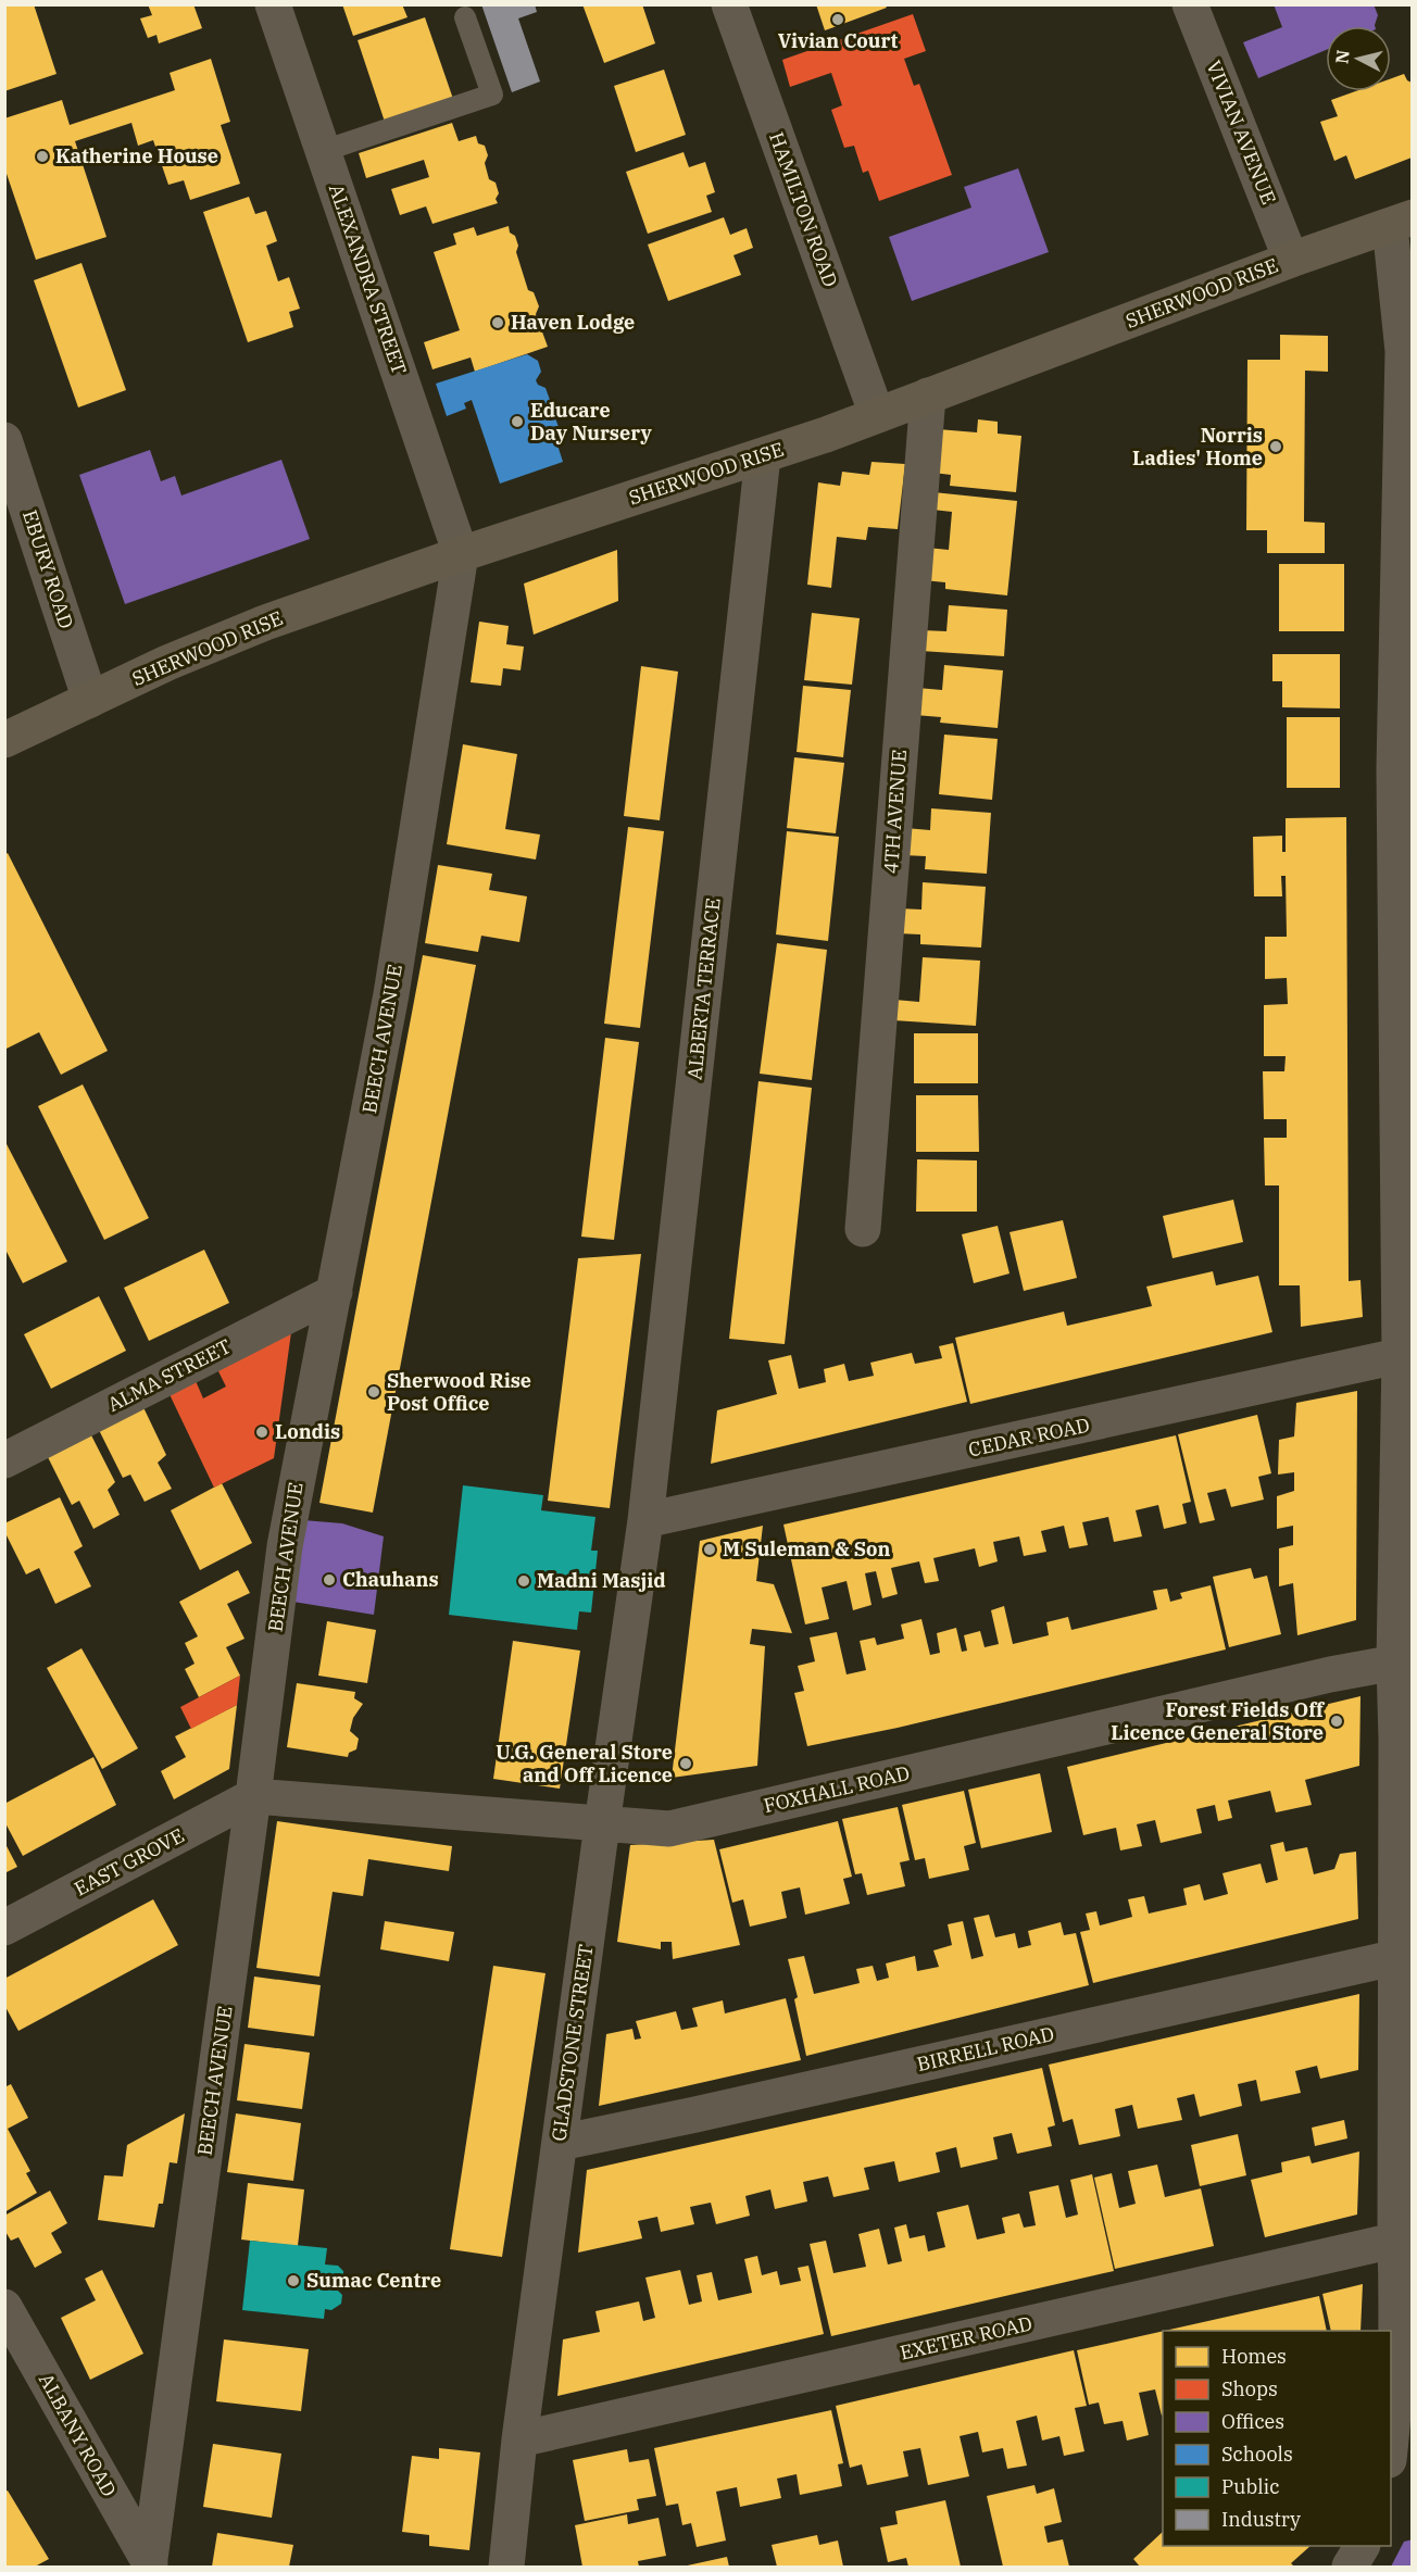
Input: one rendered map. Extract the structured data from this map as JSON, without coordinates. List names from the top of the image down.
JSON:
{
  "streets": {
    "main road": ["SHERWOOD RISE"],
    "street": [
      "VIVIAN AVENUE",
      "HAMILTON ROAD",
      "ALEXANDRA STREET",
      "EBURY ROAD",
      "4TH AVENUE",
      "ALBERTA TERRACE",
      "BEECH AVENUE",
      "ALMA STREET",
      "CEDAR ROAD",
      "FOXHALL ROAD",
      "EAST GROVE",
      "GLADSTONE STREET",
      "BIRRELL ROAD",
      "EXETER ROAD",
      "ALBANY ROAD"
    ]
  },
  "crossings": [
    ["VIVIAN AVENUE", "SHERWOOD RISE"],
    ["HAMILTON ROAD", "SHERWOOD RISE"],
    ["ALEXANDRA STREET", "SHERWOOD RISE"],
    ["ALEXANDRA STREET", "BEECH AVENUE"],
    ["SHERWOOD RISE", "EBURY ROAD"],
    ["SHERWOOD RISE", "4TH AVENUE"],
    ["SHERWOOD RISE", "ALBERTA TERRACE"],
    ["SHERWOOD RISE", "BEECH AVENUE"],
    ["ALBERTA TERRACE", "CEDAR ROAD"],
    ["ALBERTA TERRACE", "GLADSTONE STREET"],
    ["BEECH AVENUE", "ALMA STREET"],
    ["BEECH AVENUE", "FOXHALL ROAD"],
    ["BEECH AVENUE", "EAST GROVE"],
    ["BEECH AVENUE", "ALBANY ROAD"],
    ["CEDAR ROAD", "GLADSTONE STREET"],
    ["FOXHALL ROAD", "EAST GROVE"],
    ["FOXHALL ROAD", "GLADSTONE STREET"],
    ["GLADSTONE STREET", "BIRRELL ROAD"],
    ["GLADSTONE STREET", "EXETER ROAD"]
  ],
  "places": [
    "Vivian Court",
    "Katherine House",
    "Haven Lodge",
    "Educare Day Nursery",
    "Norris Ladies' Home",
    "Sherwood Rise Post Office",
    "Londis",
    "M Suleman & Son",
    "Chauhans",
    "Madni Masjid",
    "Forest Fields Off Licence General Store",
    "U.G. General Store and Off Licence",
    "Sumac Centre"
  ],
  "legend": [
    "Homes",
    "Shops",
    "Offices",
    "Schools",
    "Public",
    "Industry"
  ],
  "north": "left"
}
